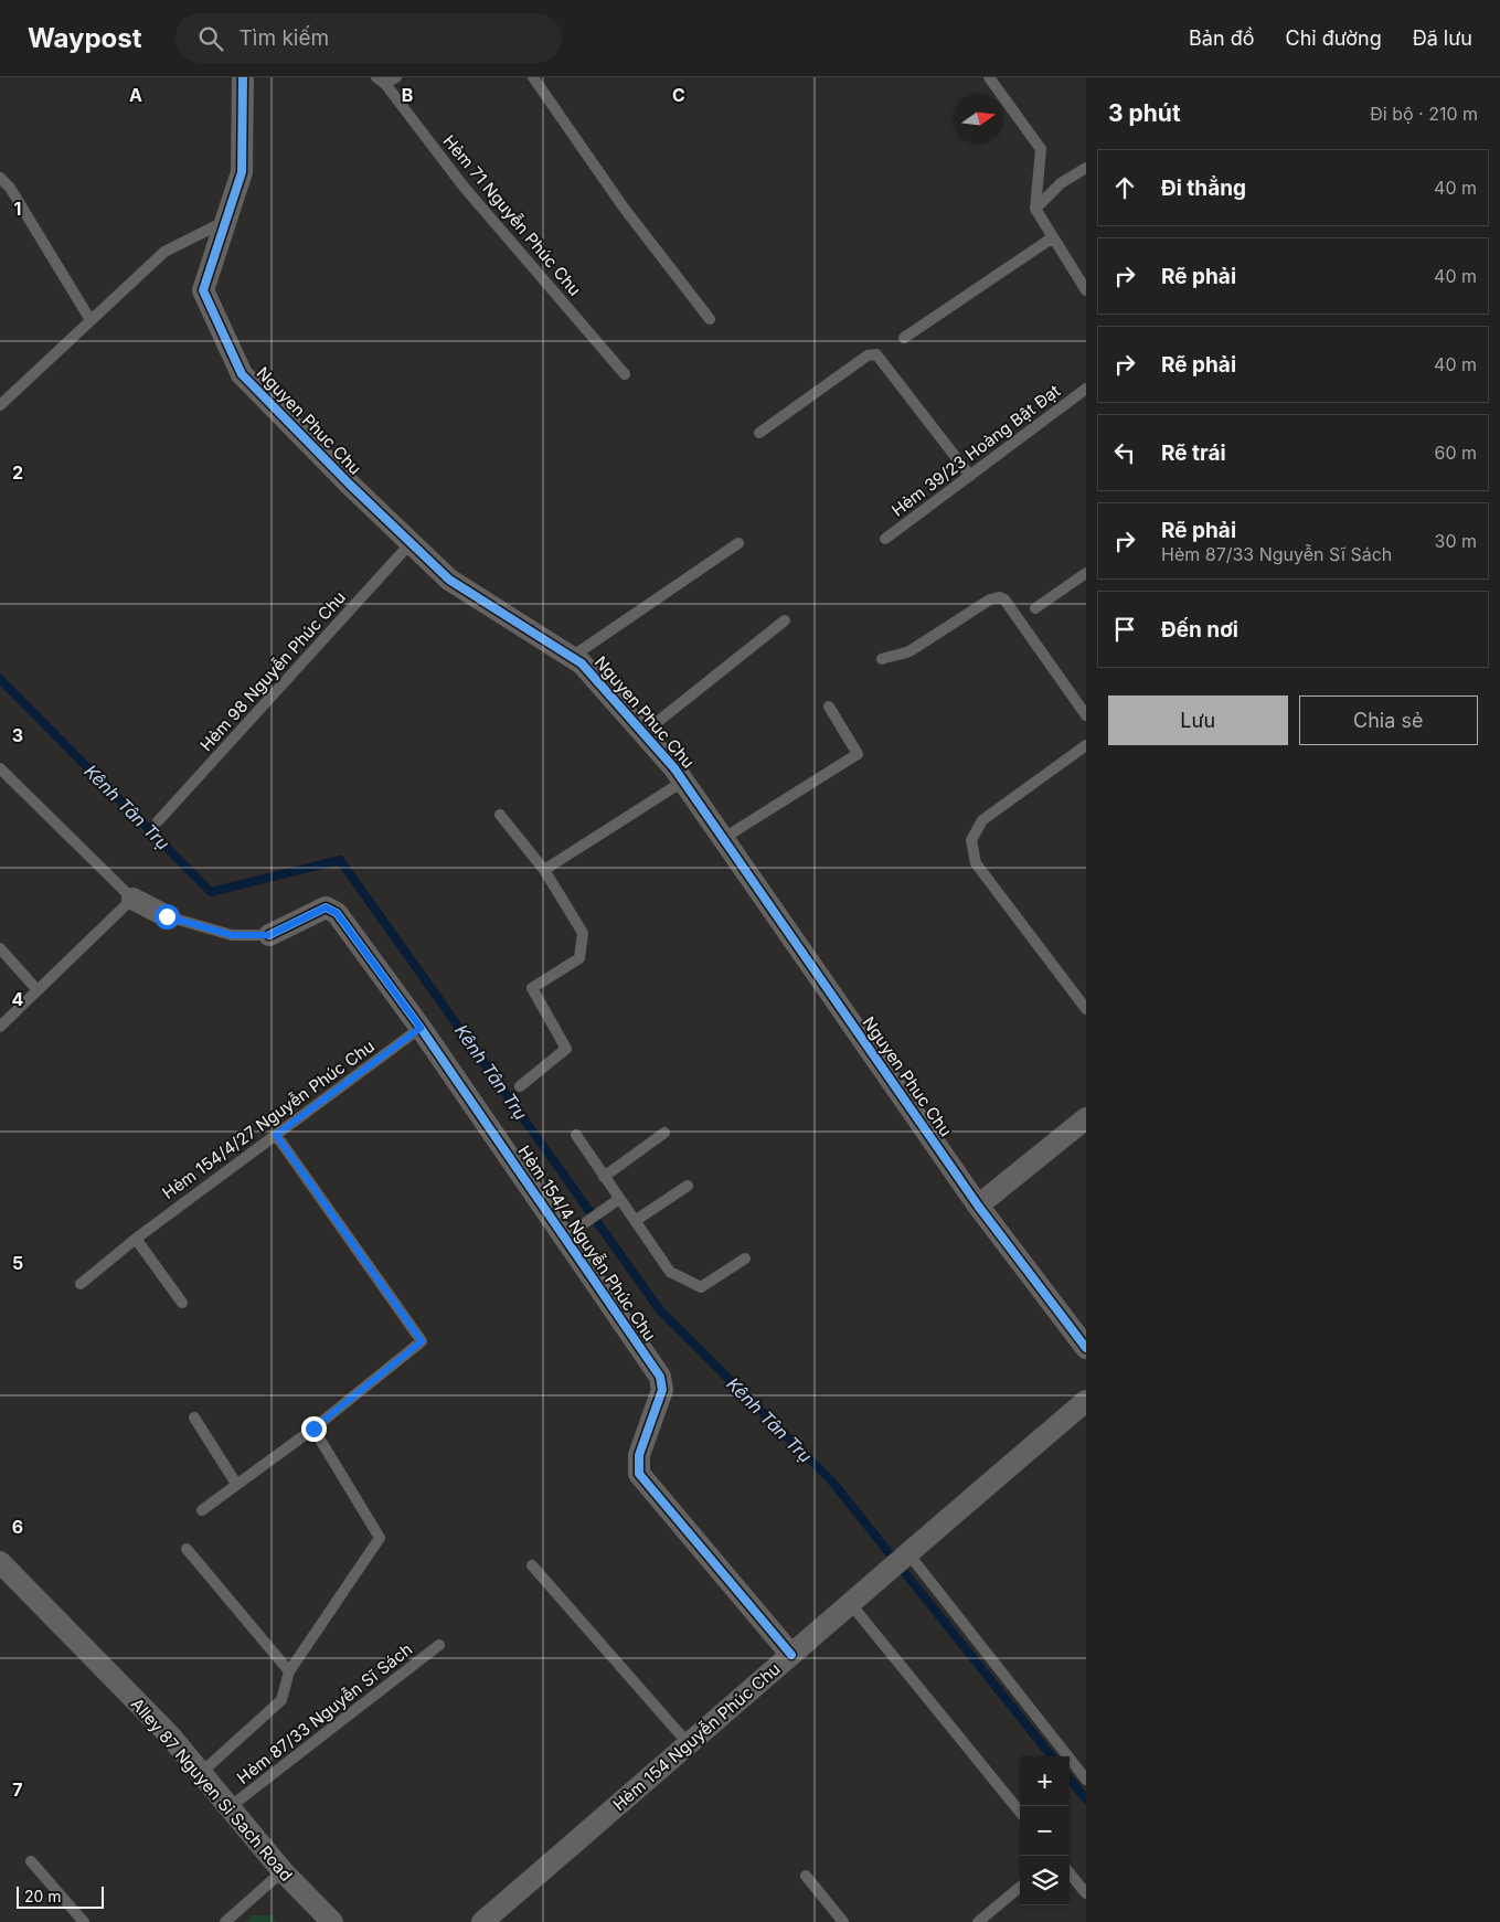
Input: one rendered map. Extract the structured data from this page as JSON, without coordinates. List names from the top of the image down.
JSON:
{
  "streets": {
    "street": [
      "Nguyen Phuc Chu",
      "Hẻm 154/4 Nguyễn Phúc Chu",
      "Hẻm 154 Nguyễn Phúc Chu",
      "Alley 87 Nguyen Si Sach Road"
    ],
    "lane": [
      "Hẻm 71 Nguyễn Phúc Chu",
      "Hẻm 39/23 Hoàng Bật Đạt",
      "Hẻm 98 Nguyễn Phúc Chu",
      "Hẻm 154/4/27 Nguyễn Phúc Chu",
      "Hẻm 87/33 Nguyễn Sĩ Sách"
    ]
  },
  "crossings": [
    ["Nguyen Phuc Chu", "Hẻm 98 Nguyễn Phúc Chu"],
    ["Hẻm 154/4/27 Nguyễn Phúc Chu", "Hẻm 154/4 Nguyễn Phúc Chu"],
    ["Hẻm 154/4 Nguyễn Phúc Chu", "Hẻm 154 Nguyễn Phúc Chu"],
    ["Hẻm 87/33 Nguyễn Sĩ Sách", "Alley 87 Nguyen Si Sach Road"]
  ],
  "water": ["Kênh Tân Trụ"],
  "scale_bar": "20 m",
  "north": "right",
  "page": {
    "header": "Waypost",
    "search": "Tìm kiếm",
    "nav": ["Bản đồ", "Chỉ đường", "Đã lưu"],
    "heading": ["3 phút", "Đi bộ · 210 m"],
    "list": [
      ["Đi thẳng", "40 m"],
      ["Rẽ phải", "40 m"],
      ["Rẽ phải", "40 m"],
      ["Rẽ trái", "60 m"],
      ["Rẽ phải", "Hẻm 87/33 Nguyễn Sĩ Sách", "30 m"],
      "Đến nơi"
    ],
    "buttons": ["Lưu", "Chia sẻ"],
    "map_buttons": ["+", "−"],
    "scale": "20 m"
  },
  "grid": {
    "columns": ["A", "B", "C"],
    "rows": [
      "1",
      "2",
      "3",
      "4",
      "5",
      "6",
      "7"
    ]
  }
}
